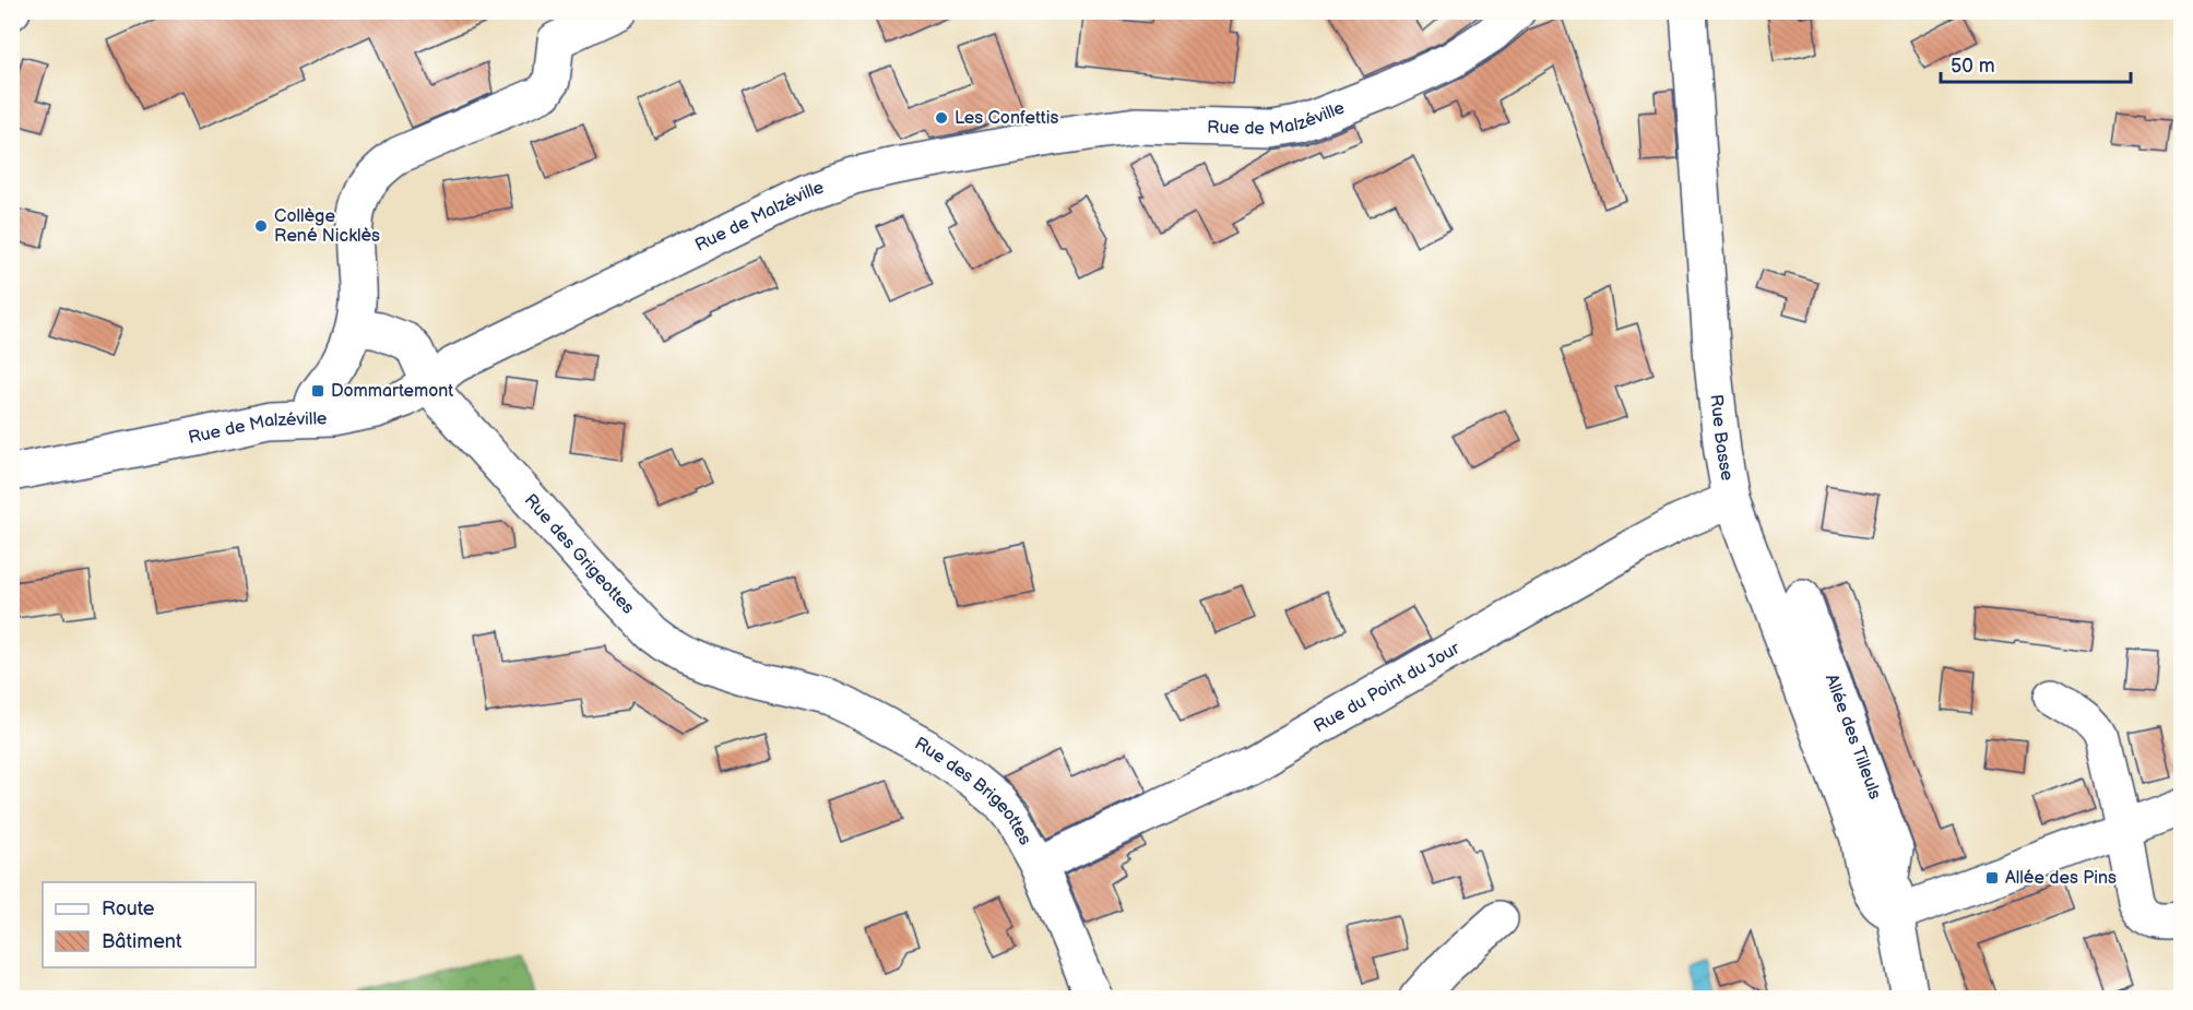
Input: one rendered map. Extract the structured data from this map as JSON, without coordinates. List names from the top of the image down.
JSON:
{
  "streets": {
    "street": [
      "Rue de Malzéville",
      "Rue Basse",
      "Rue des Grigeottes",
      "Rue du Point du Jour",
      "Allée des Tilleuls",
      "Rue des Brigeottes"
    ]
  },
  "crossings": [
    ["Rue de Malzéville", "Rue des Grigeottes"],
    ["Rue Basse", "Rue du Point du Jour"],
    ["Rue Basse", "Allée des Tilleuls"],
    ["Rue des Grigeottes", "Rue des Brigeottes"],
    ["Rue du Point du Jour", "Rue des Brigeottes"]
  ],
  "places": {
    "other": ["Les Confettis", "Collège René Nicklès"],
    "transit": ["Dommartemont", "Allée des Pins"]
  },
  "legend": ["Route", "Bâtiment"],
  "scale_bar": "50 m"
}
